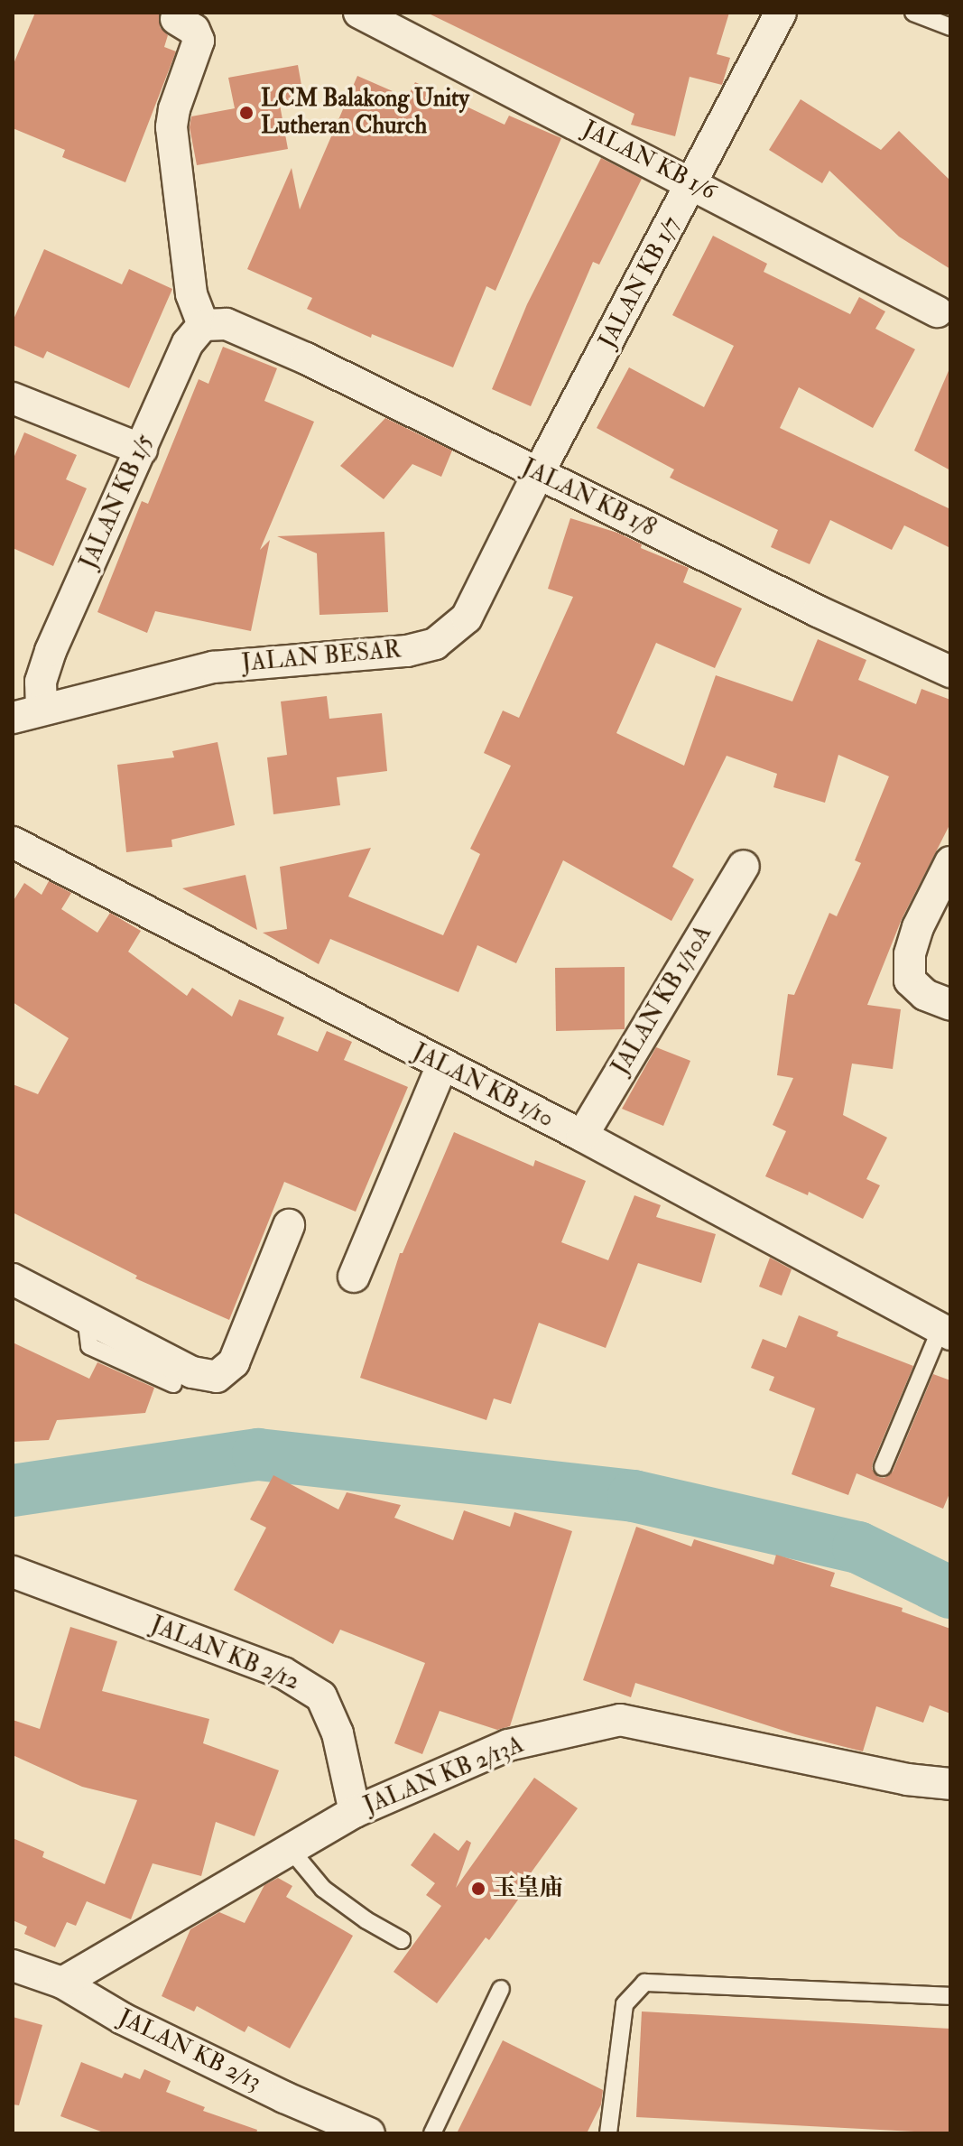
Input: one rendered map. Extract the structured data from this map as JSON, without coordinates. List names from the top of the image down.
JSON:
{
  "streets": {
    "street": [
      "JALAN KB 1/6",
      "JALAN KB 1/7",
      "JALAN KB 1/8",
      "JALAN KB 1/5",
      "JALAN BESAR",
      "JALAN KB 1/10A",
      "JALAN KB 1/10",
      "JALAN KB 2/12",
      "JALAN KB 2/13A",
      "JALAN KB 2/13"
    ]
  },
  "crossings": [
    ["JALAN KB 1/6", "JALAN KB 1/7"],
    ["JALAN KB 1/7", "JALAN KB 1/8"],
    ["JALAN KB 1/7", "JALAN BESAR"],
    ["JALAN KB 1/8", "JALAN KB 1/5"],
    ["JALAN KB 1/8", "JALAN BESAR"],
    ["JALAN KB 1/5", "JALAN BESAR"],
    ["JALAN KB 1/10A", "JALAN KB 1/10"],
    ["JALAN KB 2/12", "JALAN KB 2/13A"],
    ["JALAN KB 2/13A", "JALAN KB 2/13"]
  ],
  "places": ["LCM Balakong Unity Lutheran Church", "玉皇庙"]
}
